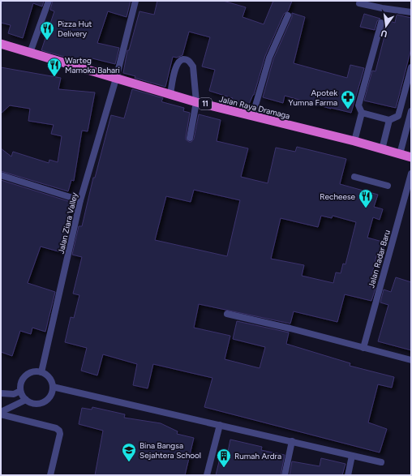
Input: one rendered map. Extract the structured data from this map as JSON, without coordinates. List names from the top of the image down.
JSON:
{
  "streets": {
    "highway": ["11", "Jalan Raya Dramaga"],
    "street": ["Jalan Ziara Valley", "Jalan Radar Baru"]
  },
  "crossings": [
    ["Jalan Raya Dramaga", "Jalan Ziara Valley"]
  ],
  "places": {
    "restaurant": ["Pizza Hut Delivery", "Warteg Mamoka Bahari", "Recheese"],
    "pharmacy": ["Apotek Yumna Farma"],
    "school or university": ["Bina Bangsa Sejahtera School"],
    "building": ["Rumah Ardra"]
  },
  "north": "bottom"
}
